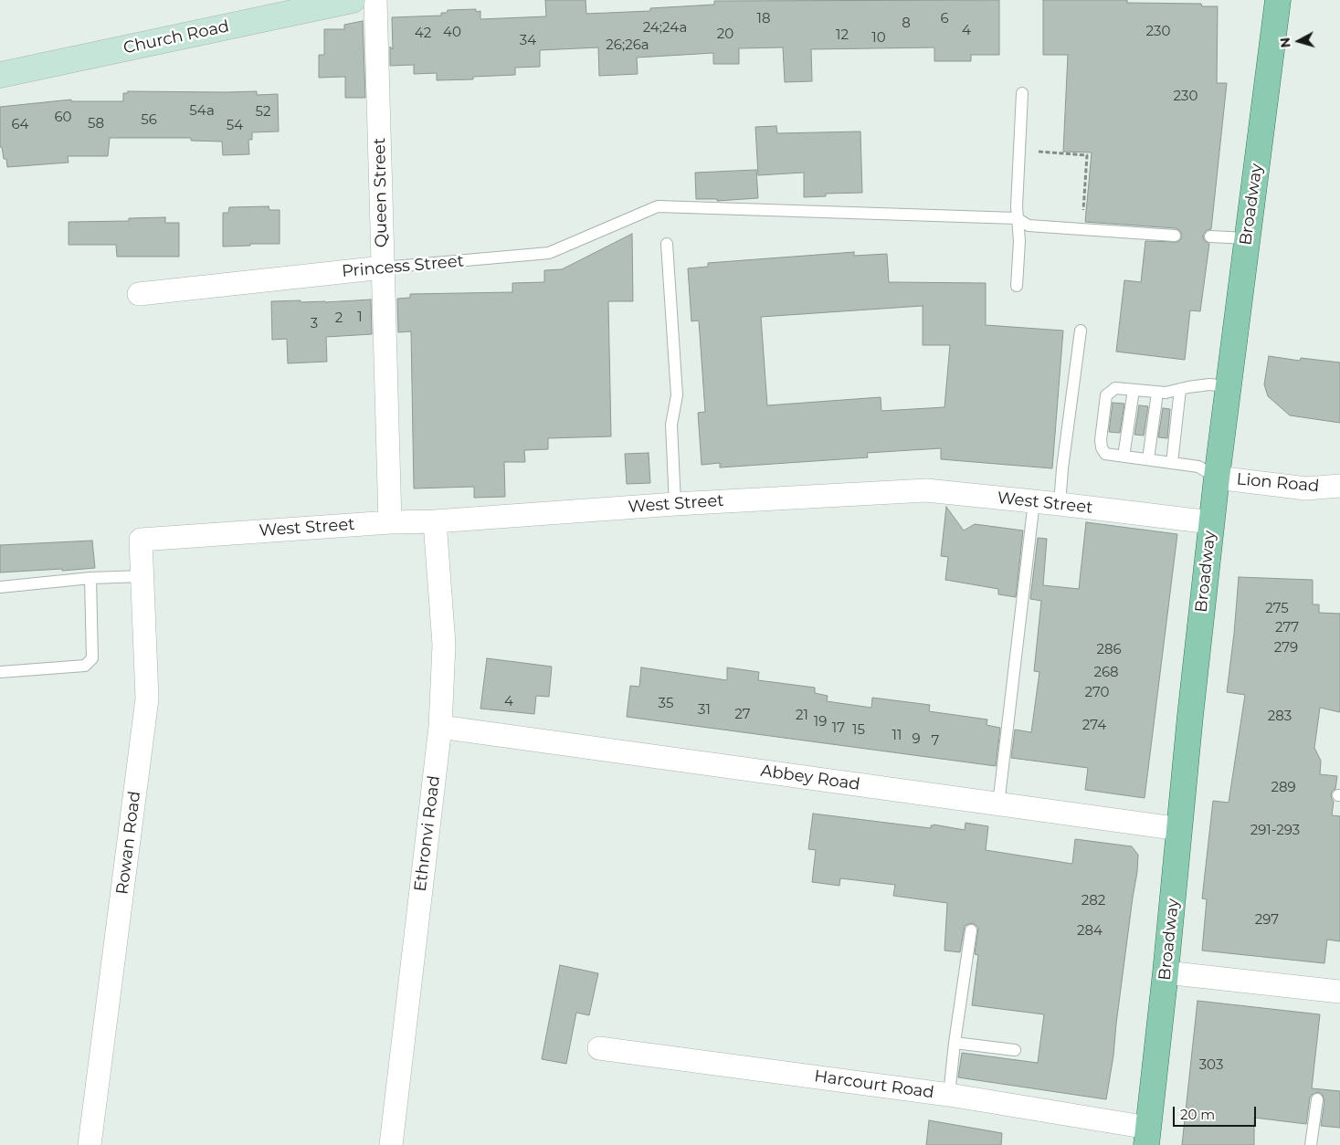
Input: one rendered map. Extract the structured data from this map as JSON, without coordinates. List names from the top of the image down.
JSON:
{
  "streets": {
    "main road": ["Broadway"],
    "street": [
      "Church Road",
      "Queen Street",
      "Princess Street",
      "Lion Road",
      "West Street",
      "Abbey Road",
      "Ethronvi Road",
      "Rowan Road",
      "Harcourt Road"
    ]
  },
  "crossings": [
    ["Queen Street", "Princess Street"],
    ["Queen Street", "West Street"],
    ["Broadway", "Lion Road"],
    ["Broadway", "West Street"],
    ["Broadway", "Abbey Road"],
    ["Broadway", "Harcourt Road"],
    ["West Street", "Ethronvi Road"],
    ["West Street", "Rowan Road"],
    ["Abbey Road", "Ethronvi Road"]
  ],
  "house_numbers": [
    "18",
    "6",
    "8",
    "24;24a",
    "4",
    "230",
    "40",
    "42",
    "20",
    "12",
    "10",
    "34",
    "26;26a",
    "230",
    "54a",
    "52",
    "60",
    "56",
    "58",
    "64",
    "54",
    "1",
    "2",
    "3",
    "275",
    "277",
    "279",
    "286",
    "268",
    "270",
    "4",
    "35",
    "31",
    "27",
    "21",
    "283",
    "19",
    "274",
    "17",
    "15",
    "11",
    "9",
    "7",
    "289",
    "291-293",
    "282",
    "297",
    "284",
    "303"
  ],
  "scale_bar": "20 m",
  "north": "left"
}
